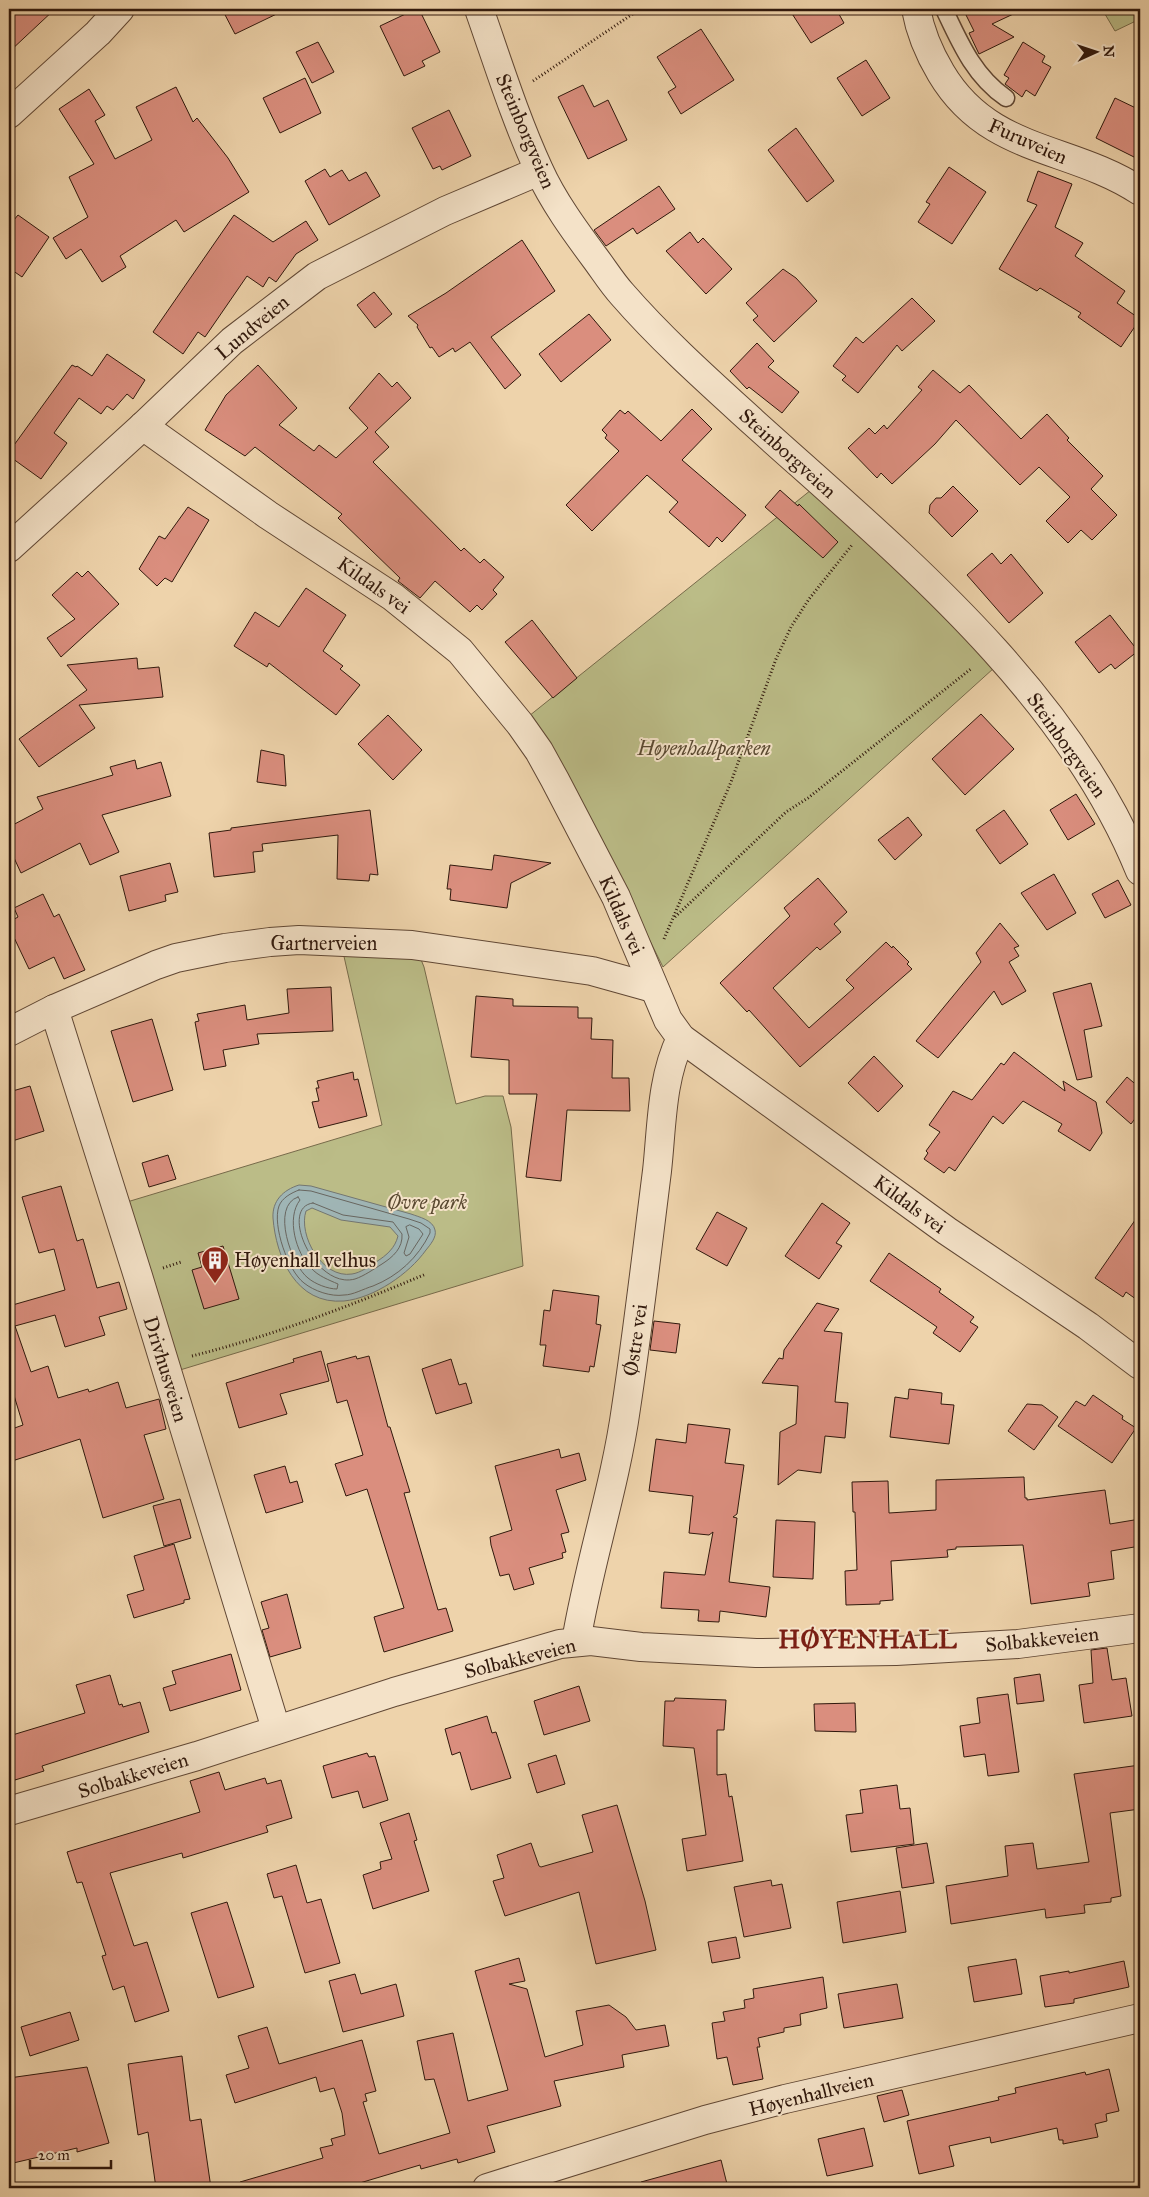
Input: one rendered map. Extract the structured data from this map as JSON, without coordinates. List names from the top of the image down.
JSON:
{
  "streets": {
    "street": [
      "Steinborgveien",
      "Furuveien",
      "Lundveien",
      "Kildals vei",
      "Gartnerveien",
      "Østre vei",
      "Drivhusveien",
      "Solbakkeveien",
      "Høyenhallveien"
    ]
  },
  "crossings": [
    ["Steinborgveien", "Lundveien"],
    ["Lundveien", "Kildals vei"],
    ["Kildals vei", "Gartnerveien"],
    ["Kildals vei", "Østre vei"],
    ["Gartnerveien", "Drivhusveien"],
    ["Østre vei", "Solbakkeveien"],
    ["Drivhusveien", "Solbakkeveien"]
  ],
  "districts": ["HØYENHALL"],
  "parks": ["Høyenhallparken", "Øvre park"],
  "places": {
    "building": ["Høyenhall velhus"]
  },
  "scale_bar": "20 m",
  "north": "right"
}
